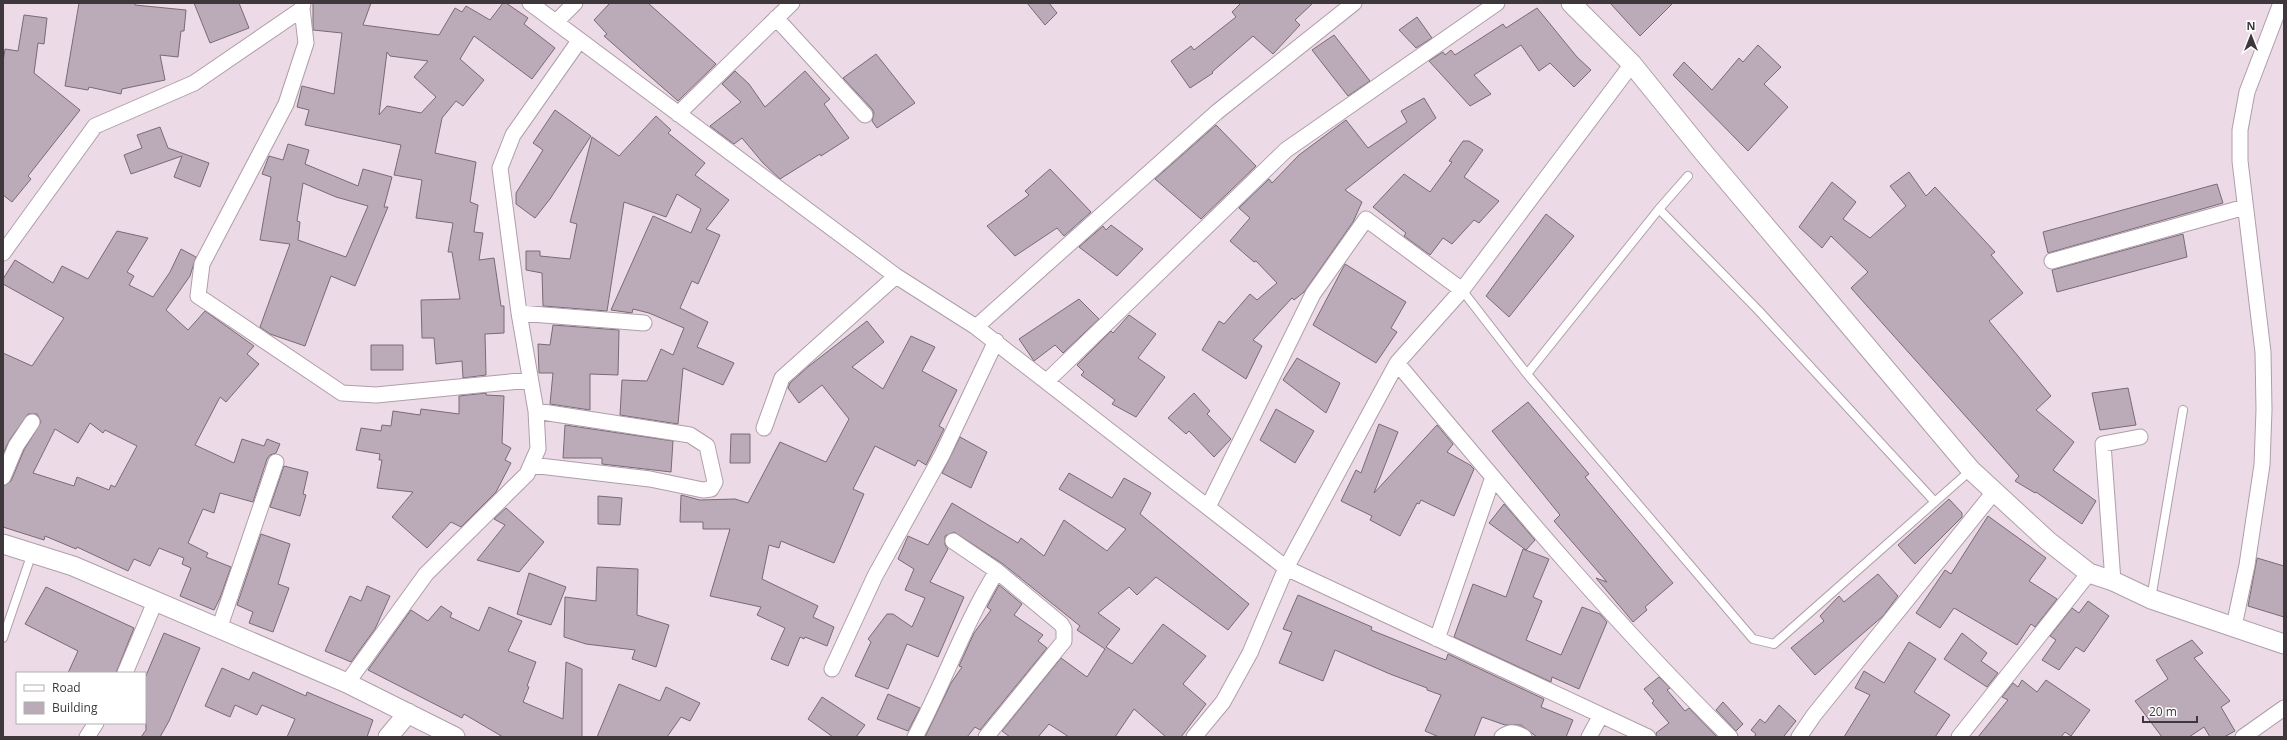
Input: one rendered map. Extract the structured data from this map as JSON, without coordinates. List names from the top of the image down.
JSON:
{
  "legend": ["Road", "Building"],
  "scale_bar": "20 m",
  "north": "top"
}
